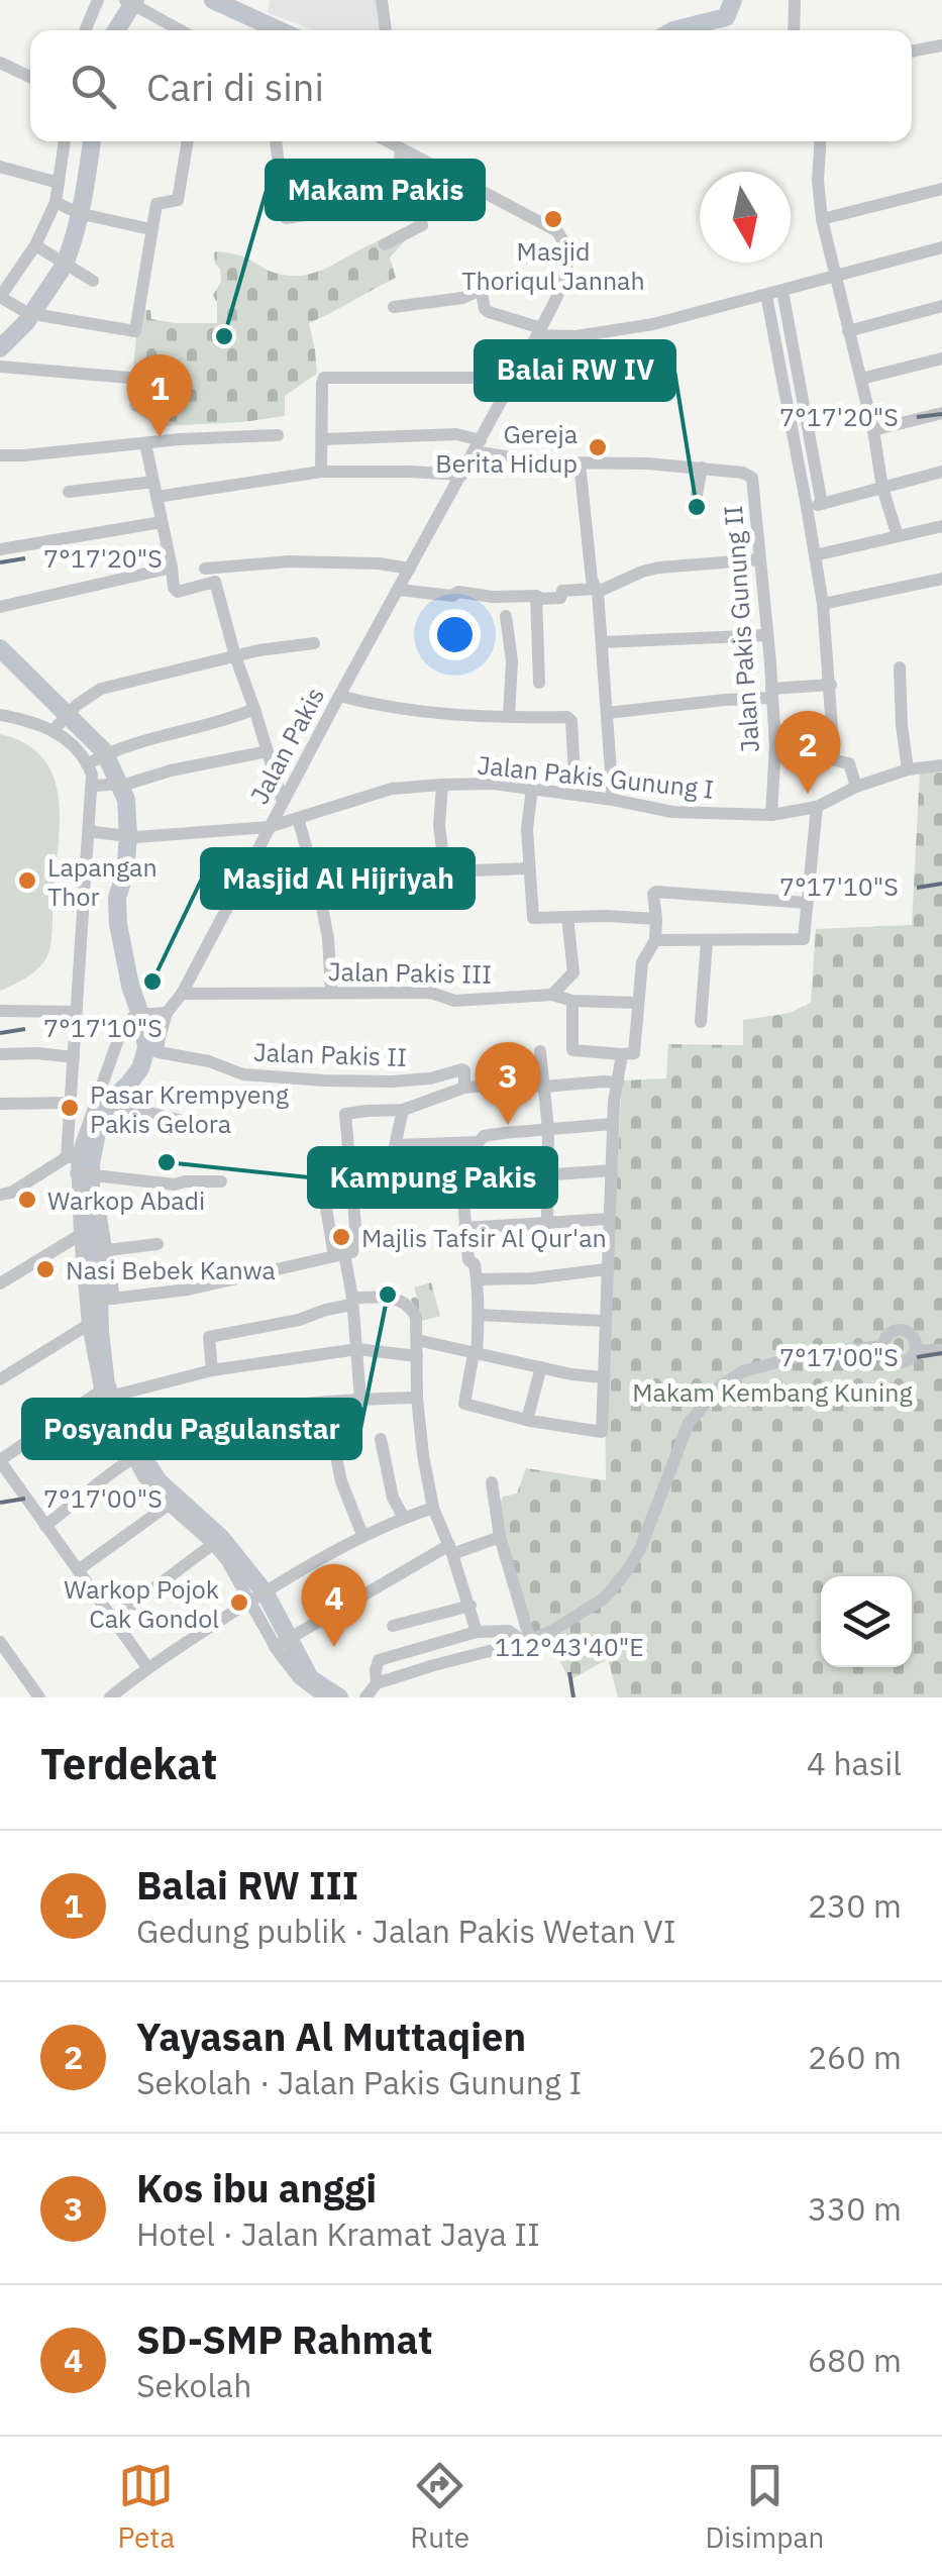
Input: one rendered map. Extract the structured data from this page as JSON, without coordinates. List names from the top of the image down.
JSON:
{
  "streets": {
    "street": [
      "Jalan Pakis Gunung II",
      "Jalan Pakis",
      "Jalan Pakis Gunung I",
      "Jalan Pakis III",
      "Jalan Pakis II"
    ]
  },
  "crossings": [
    ["Jalan Pakis Gunung II", "Jalan Pakis"],
    ["Jalan Pakis Gunung II", "Jalan Pakis Gunung I"],
    ["Jalan Pakis", "Jalan Pakis Gunung I"],
    ["Jalan Pakis", "Jalan Pakis III"],
    ["Jalan Pakis", "Jalan Pakis II"]
  ],
  "parks": ["Makam Kembang Kuning"],
  "places": [
    "Masjid Thoriqul Jannah",
    "Makam Pakis",
    "Gereja Berita Hidup",
    "Balai RW IV",
    "Lapangan Thor",
    "Masjid Al Hijriyah",
    "Pasar Krempyeng Pakis Gelora",
    "Kampung Pakis",
    "Warkop Abadi",
    "Majlis Tafsir Al Qur'an",
    "Nasi Bebek Kanwa",
    "Posyandu Pagulanstar",
    "Warkop Pojok Cak Gondol"
  ],
  "north": "bottom",
  "page": {
    "search": "Cari di sini",
    "pins": [
      "1",
      "2",
      "3",
      "4"
    ],
    "heading": ["Terdekat", "4 hasil"],
    "list": [
      {
        "mark": "1",
        "name": "Balai RW III",
        "note": "Gedung publik · Jalan Pakis Wetan VI",
        "value": "230 m"
      },
      {
        "mark": "2",
        "name": "Yayasan Al Muttaqien",
        "note": "Sekolah · Jalan Pakis Gunung I",
        "value": "260 m"
      },
      {
        "mark": "3",
        "name": "Kos ibu anggi",
        "note": "Hotel · Jalan Kramat Jaya II",
        "value": "330 m"
      },
      {
        "mark": "4",
        "name": "SD-SMP Rahmat",
        "note": "Sekolah",
        "value": "680 m"
      }
    ],
    "nav": ["Peta", "Rute", "Disimpan"]
  },
  "coordinates": [
    "7°17'20\"S",
    "7°17'10\"S",
    "7°17'00\"S",
    "112°43'40\"E"
  ]
}
